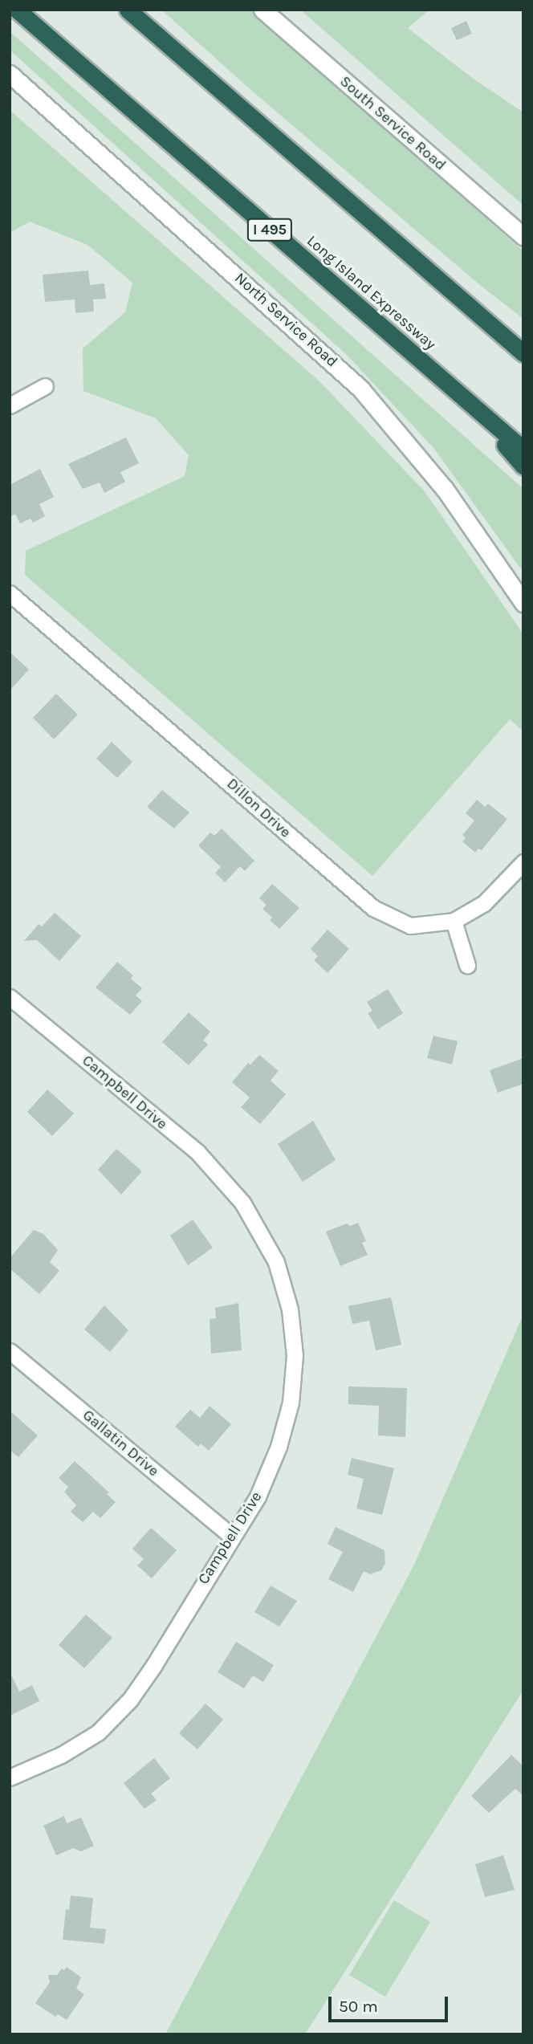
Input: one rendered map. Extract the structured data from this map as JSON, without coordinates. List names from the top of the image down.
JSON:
{
  "streets": {
    "highway": ["I 495", "Long Island Expressway"],
    "main road": ["South Service Road", "North Service Road"],
    "street": ["Dillon Drive", "Campbell Drive", "Gallatin Drive"]
  },
  "crossings": [
    ["Campbell Drive", "Gallatin Drive"]
  ],
  "scale_bar": "50 m"
}
